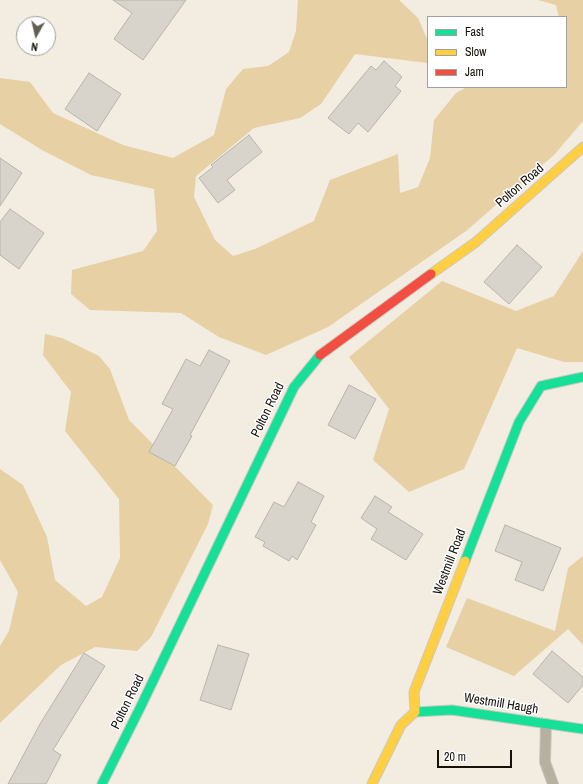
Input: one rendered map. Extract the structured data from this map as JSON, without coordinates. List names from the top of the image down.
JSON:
{
  "streets": {
    "street": ["Polton Road", "Westmill Road", "Westmill Haugh"]
  },
  "crossings": [
    ["Westmill Road", "Westmill Haugh"]
  ],
  "legend": ["Fast", "Slow", "Jam"],
  "scale_bar": "20 m",
  "north": "bottom"
}
